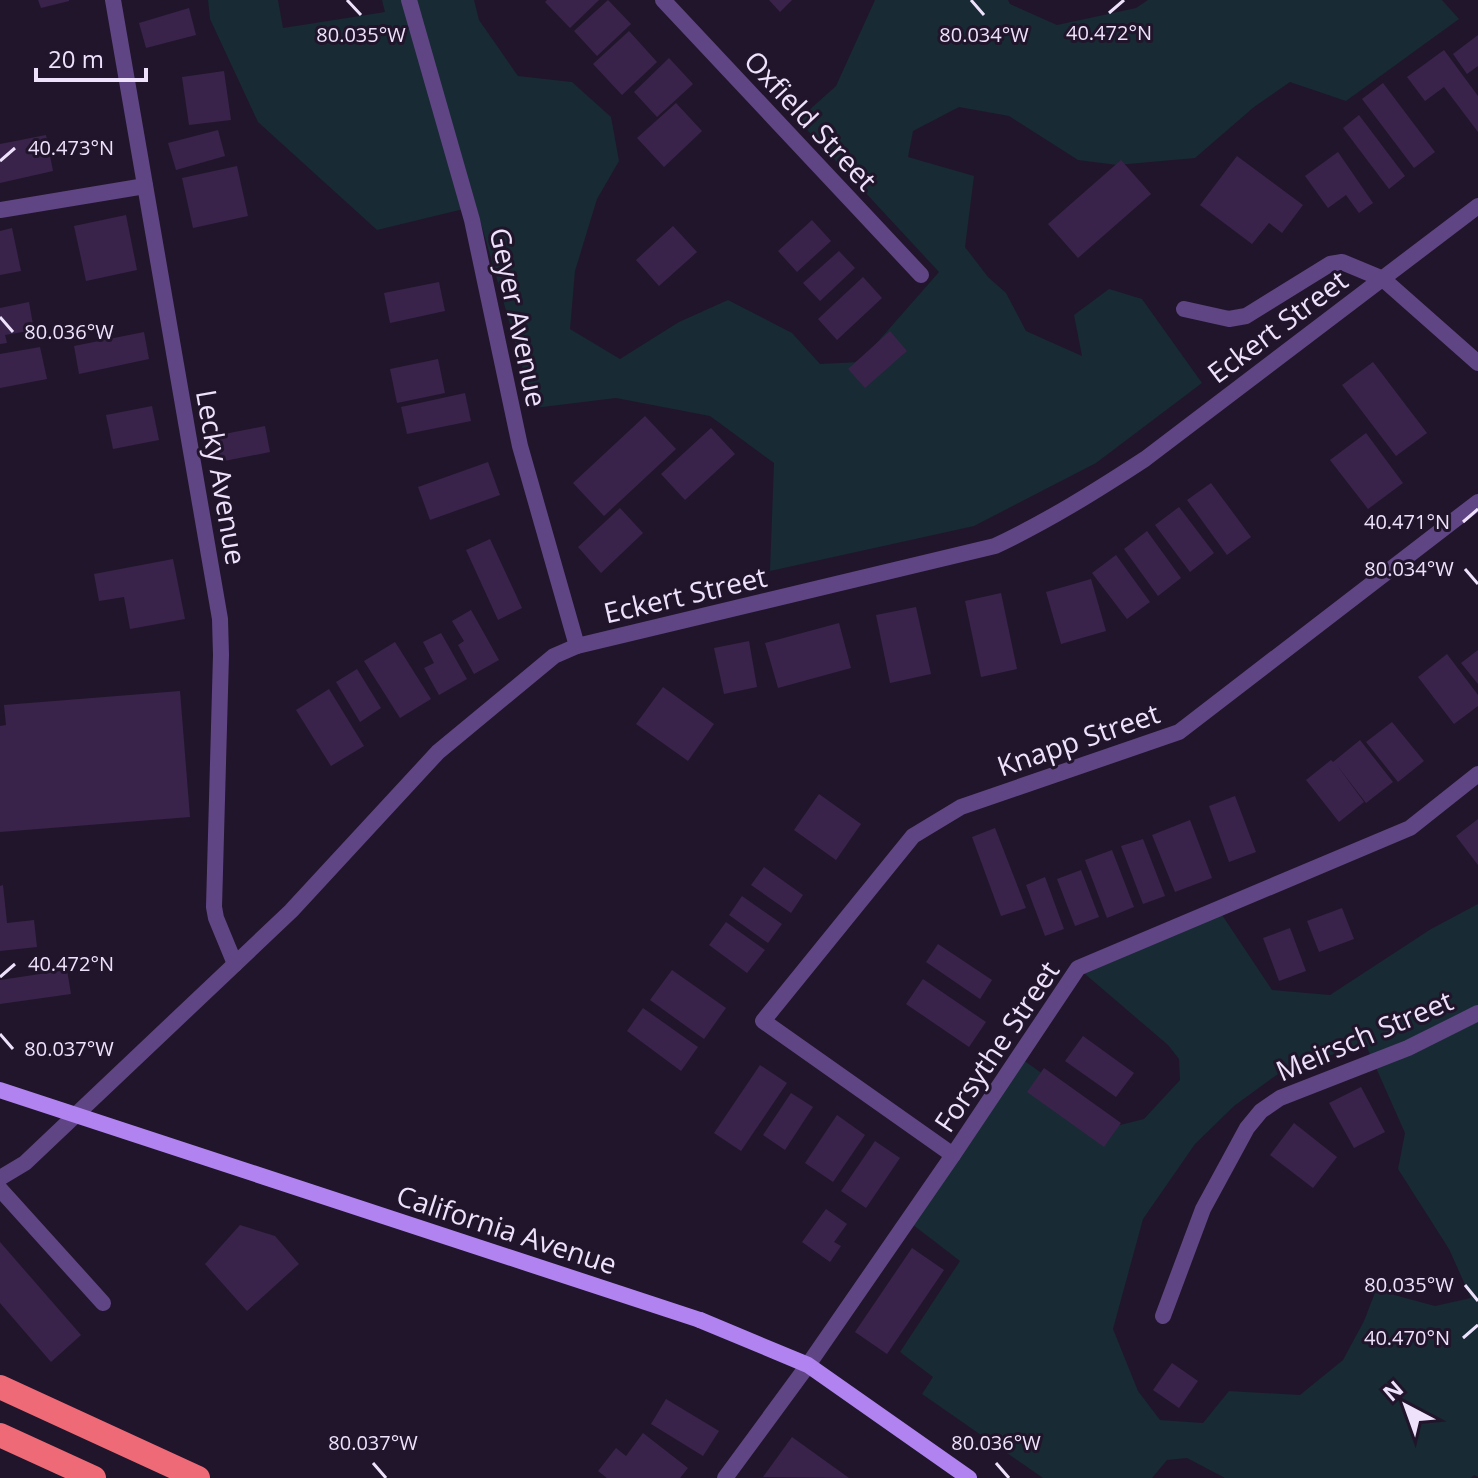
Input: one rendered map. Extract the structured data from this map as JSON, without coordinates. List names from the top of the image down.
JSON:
{
  "streets": {
    "street": [
      "Oxfield Street",
      "Geyer Avenue",
      "Eckert Street",
      "Lecky Avenue",
      "Knapp Street",
      "Meirsch Street",
      "Forsythe Street",
      "California Avenue"
    ]
  },
  "crossings": [
    ["Geyer Avenue", "Eckert Street"],
    ["Eckert Street", "Lecky Avenue"],
    ["Knapp Street", "Forsythe Street"],
    ["Forsythe Street", "California Avenue"]
  ],
  "scale_bar": "20 m",
  "north": "top left",
  "coordinates": [
    "40.472°N",
    "80.035°W",
    "80.034°W",
    "40.473°N",
    "80.036°W",
    "40.471°N",
    "80.037°W",
    "40.470°N"
  ]
}
